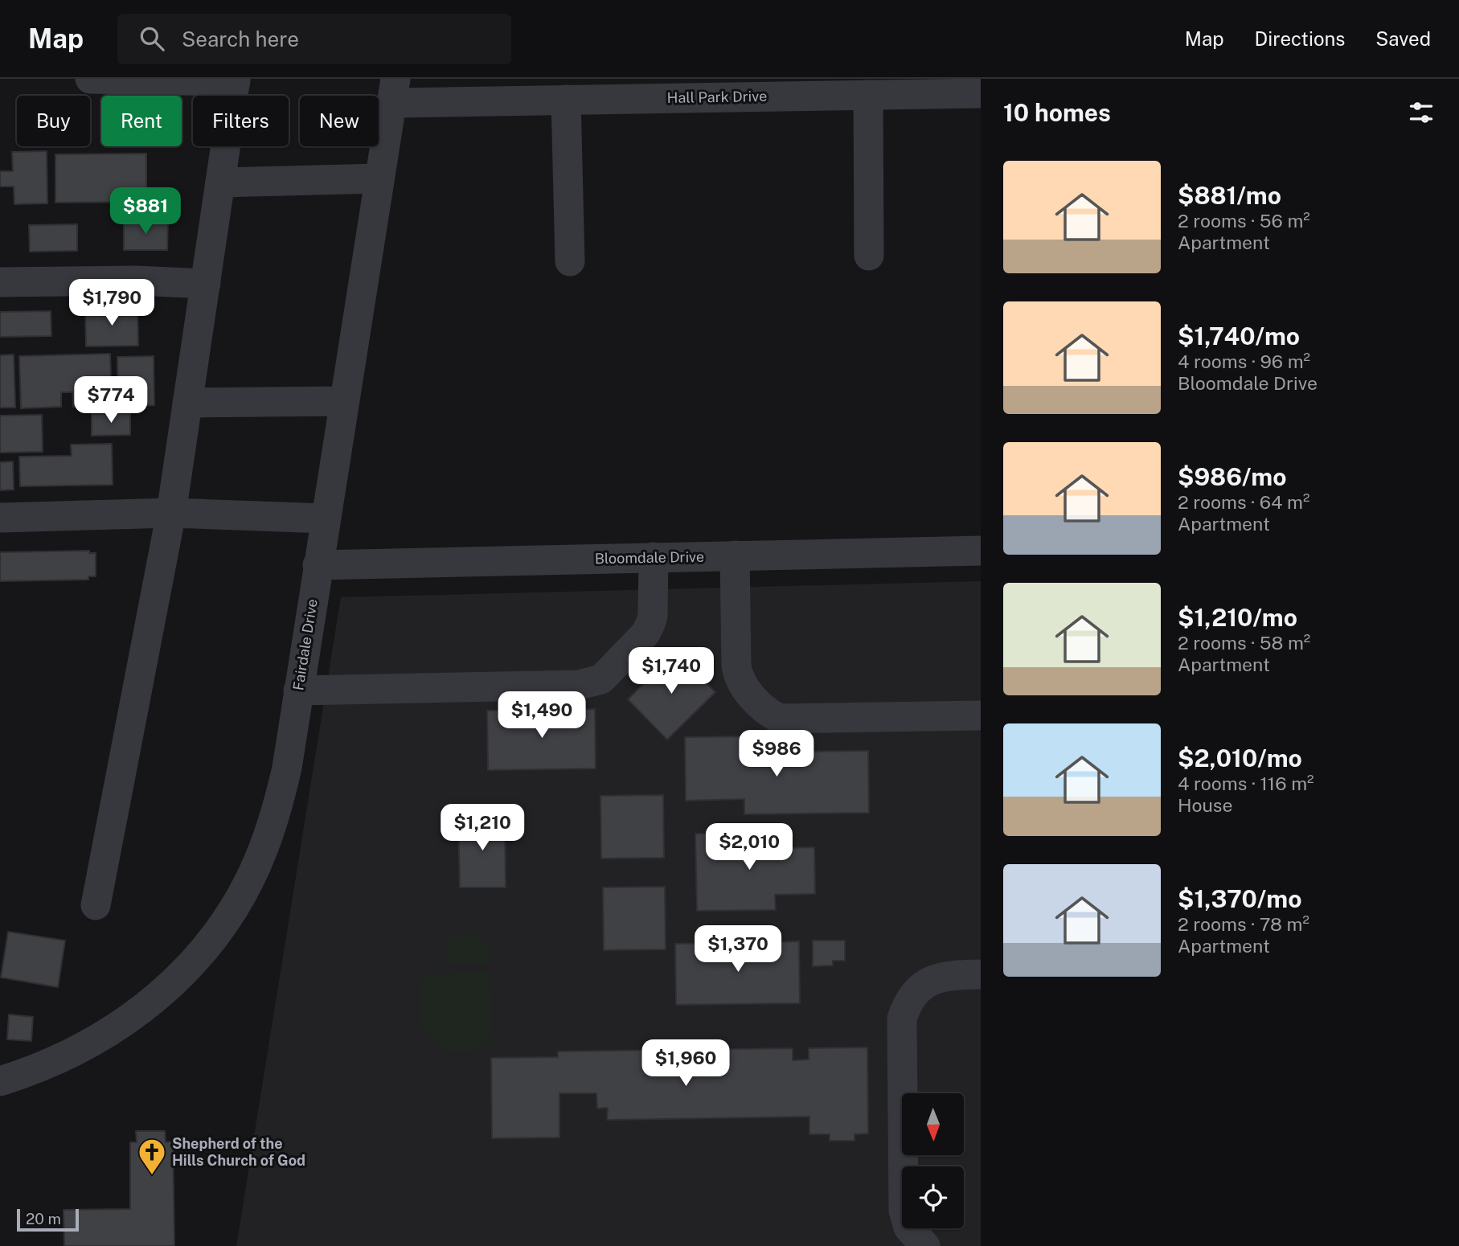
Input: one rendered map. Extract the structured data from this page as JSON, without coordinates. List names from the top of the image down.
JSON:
{
  "streets": {
    "street": ["Hall Park Drive", "Bloomdale Drive", "Fairdale Drive"]
  },
  "crossings": [
    ["Hall Park Drive", "Fairdale Drive"],
    ["Bloomdale Drive", "Fairdale Drive"]
  ],
  "places": {
    "church": ["Shepherd of the Hills Church of God"]
  },
  "scale_bar": "20 m",
  "north": "bottom",
  "page": {
    "header": "Map",
    "search": "Search here",
    "nav": ["Map", "Directions", "Saved"],
    "heading": "10 homes",
    "chip": [
      "Buy",
      "Rent",
      "Filters",
      "New"
    ],
    "list": [
      {
        "name": "$881/mo",
        "note": "2 rooms · 56 m² · Apartment"
      },
      {
        "name": "$1,740/mo",
        "note": "4 rooms · 96 m² · Bloomdale Drive"
      },
      {
        "name": "$986/mo",
        "note": "2 rooms · 64 m² · Apartment"
      },
      {
        "name": "$1,210/mo",
        "note": "2 rooms · 58 m² · Apartment"
      },
      {
        "name": "$2,010/mo",
        "note": "4 rooms · 116 m² · House"
      },
      {
        "name": "$1,370/mo",
        "note": "2 rooms · 78 m² · Apartment"
      }
    ],
    "price": [
      "$881",
      "$1,790",
      "$774",
      "$1,740",
      "$1,490",
      "$986",
      "$1,210",
      "$2,010",
      "$1,370",
      "$1,960"
    ],
    "scale": "20 m"
  }
}
